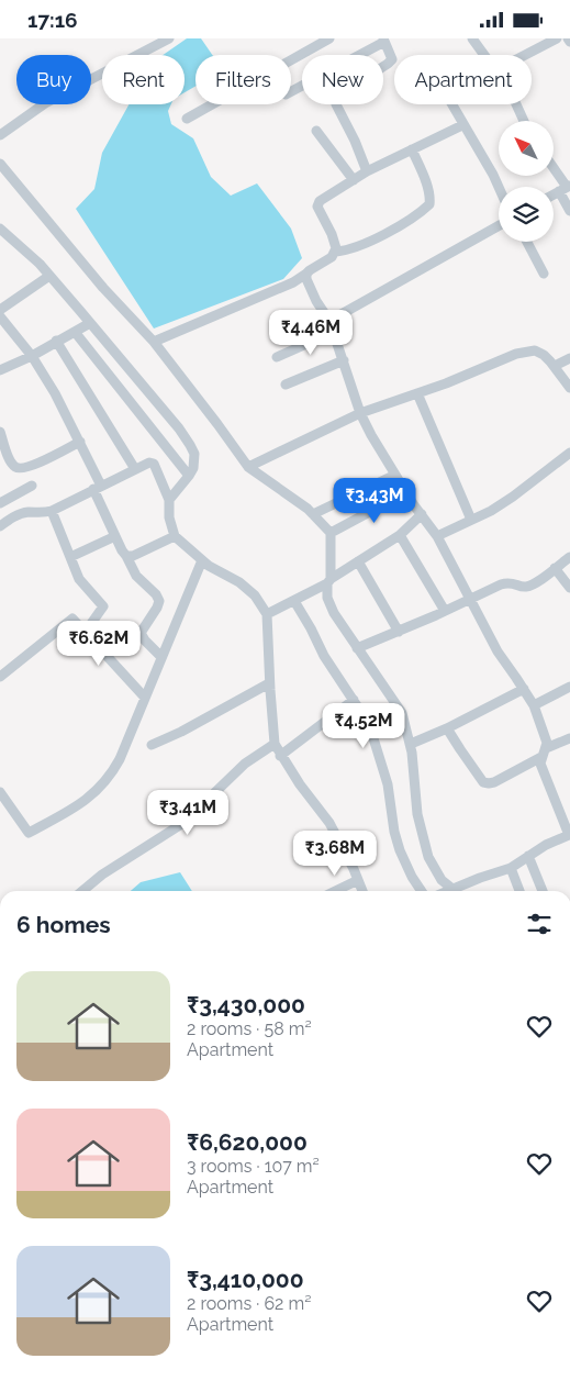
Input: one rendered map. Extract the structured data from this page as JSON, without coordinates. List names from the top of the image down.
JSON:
{
  "north": "top left",
  "page": {
    "status": "17:16",
    "chip": [
      "Buy",
      "Rent",
      "Filters",
      "New",
      "Apartment"
    ],
    "price": [
      "₹4.46M",
      "₹3.43M",
      "₹6.62M",
      "₹4.52M",
      "₹3.41M",
      "₹3.68M"
    ],
    "heading": "6 homes",
    "list": [
      {
        "name": "₹3,430,000",
        "note": "2 rooms · 58 m² · Apartment"
      },
      {
        "name": "₹6,620,000",
        "note": "3 rooms · 107 m² · Apartment"
      },
      {
        "name": "₹3,410,000",
        "note": "2 rooms · 62 m² · Apartment"
      }
    ]
  }
}
